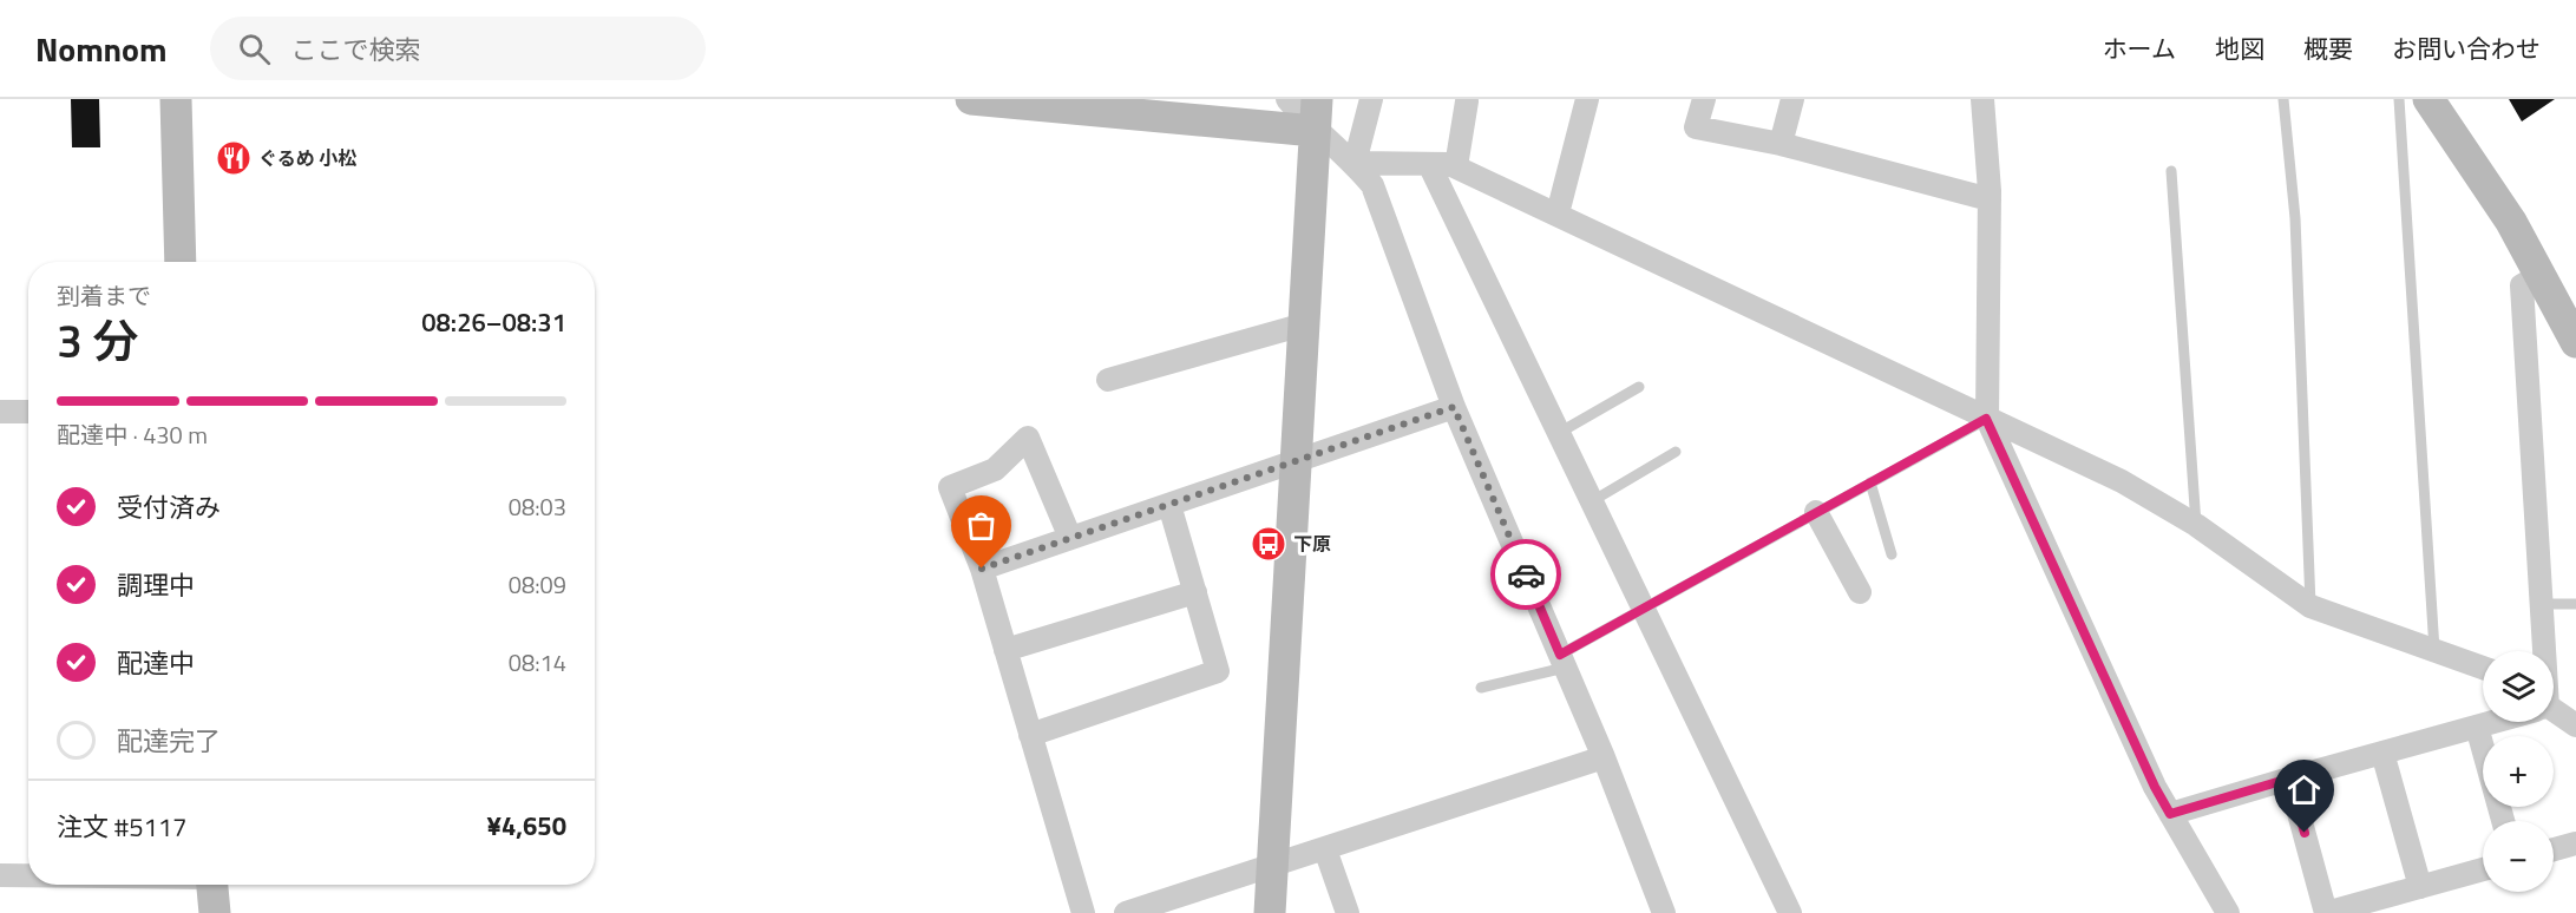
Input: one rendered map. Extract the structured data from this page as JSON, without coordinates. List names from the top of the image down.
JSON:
{
  "places": {
    "restaurant": ["ぐるめ 小松"],
    "bus stop": ["下原"]
  },
  "page": {
    "header": "Nomnom",
    "search": "ここで検索",
    "nav": [
      "ホーム",
      "地図",
      "概要",
      "お問い合わせ"
    ],
    "heading": ["3 分", "到着まで", "08:26–08:31"],
    "panel": ["注文 #5117", "¥4,650"],
    "bar": "配達中 · 430 m",
    "list": [
      ["受付済み", "08:03"],
      ["調理中", "08:09"],
      ["配達中", "08:14"],
      "配達完了"
    ],
    "map_buttons": ["+", "−"]
  }
}
